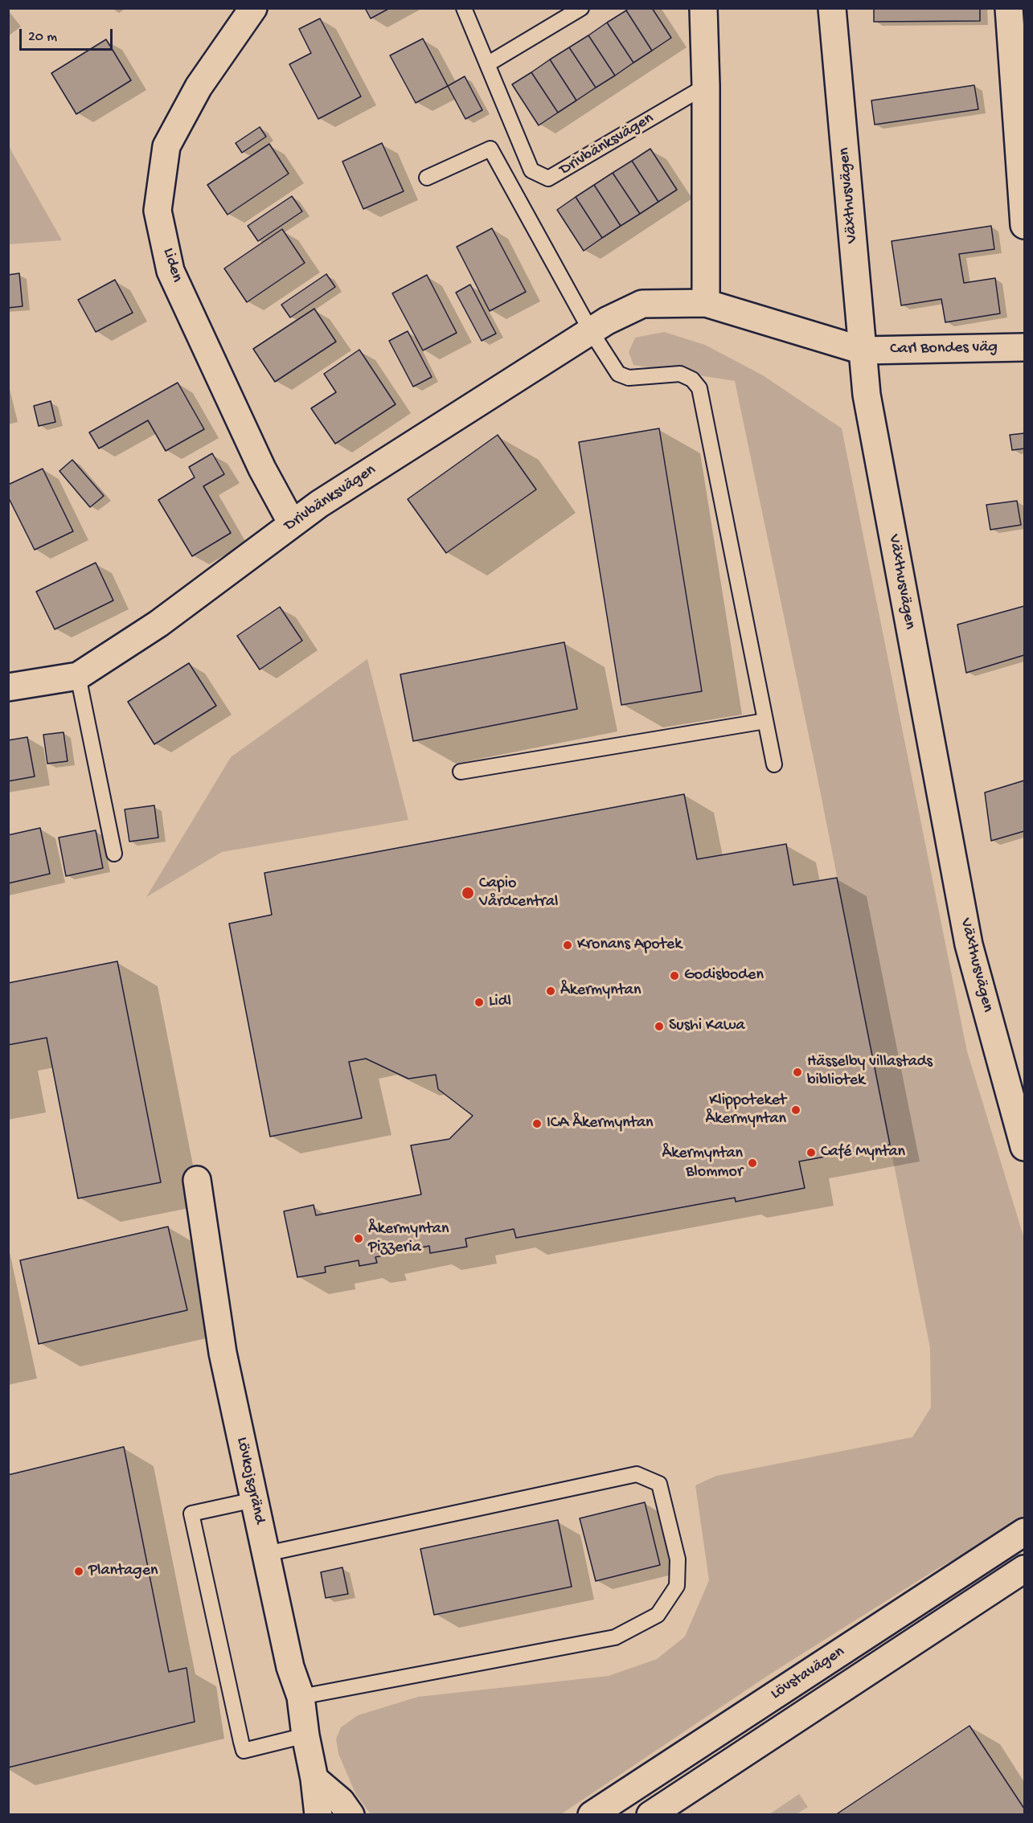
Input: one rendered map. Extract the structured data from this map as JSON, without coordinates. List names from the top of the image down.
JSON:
{
  "streets": {
    "street": [
      "Drivbänksvägen",
      "Växthusvägen",
      "Liden",
      "Carl Bondes väg",
      "Lövkojsgränd",
      "Lövstavägen"
    ]
  },
  "crossings": [
    ["Drivbänksvägen", "Växthusvägen"],
    ["Drivbänksvägen", "Liden"],
    ["Drivbänksvägen", "Carl Bondes väg"],
    ["Växthusvägen", "Carl Bondes väg"]
  ],
  "places": [
    "Capio Vårdcentral",
    "Kronans Apotek",
    "Godisboden",
    "Åkermyntan",
    "Lidl",
    "Sushi Kawa",
    "Hässelby villastads bibliotek",
    "Klippoteket Åkermyntan",
    "ICA Åkermyntan",
    "Café Myntan",
    "Åkermyntan Blommor",
    "Åkermyntan Pizzeria",
    "Plantagen"
  ],
  "scale_bar": "20 m"
}
